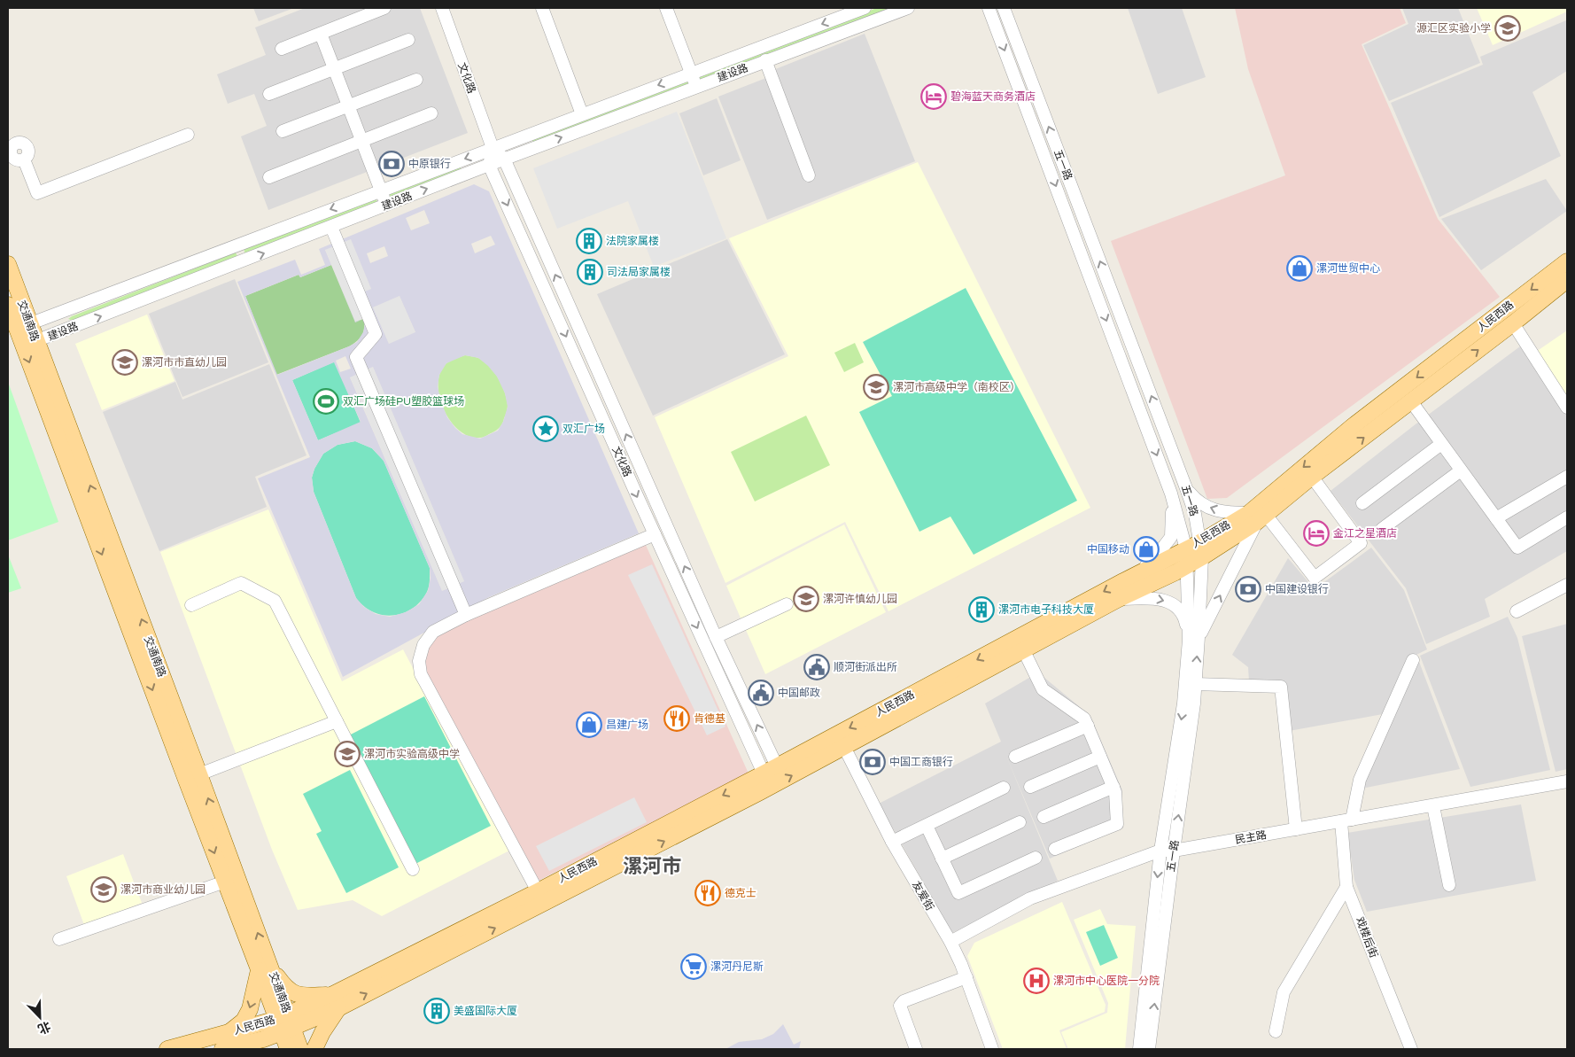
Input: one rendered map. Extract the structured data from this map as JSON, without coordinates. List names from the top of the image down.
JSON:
{
  "streets": {
    "main road": ["人民西路", "交通南路"],
    "street": [
      "建设路",
      "文化路",
      "五一路",
      "民主路",
      "友爱街",
      "戏楼后街"
    ]
  },
  "crossings": [
    ["建设路", "文化路"],
    ["建设路", "交通南路"],
    ["文化路", "人民西路"],
    ["五一路", "人民西路"],
    ["五一路", "民主路"],
    ["人民西路", "交通南路"],
    ["人民西路", "友爱街"],
    ["民主路", "友爱街"],
    ["民主路", "戏楼后街"]
  ],
  "districts": ["漯河市"],
  "places": {
    "school or university": [
      "源汇区实验小学",
      "漯河市市直幼儿园",
      "漯河市高级中学（南校区）",
      "漯河许慎幼儿园",
      "漯河市实验高级中学",
      "漯河市商业幼儿园"
    ],
    "hotel": ["碧海蓝天商务酒店", "金江之星酒店"],
    "bank": ["中原银行", "中国建设银行", "中国工商银行"],
    "building": [
      "法院家属楼",
      "司法局家属楼",
      "漯河市电子科技大厦",
      "美盛国际大厦"
    ],
    "shop": ["漯河世贸中心", "中国移动", "昌建广场"],
    "sports": ["双汇广场硅PU塑胶篮球场"],
    "place": ["双汇广场"],
    "public building": ["顺河街派出所", "中国邮政"],
    "restaurant": ["肯德基", "德克士"],
    "supermarket": ["漯河丹尼斯"],
    "hospital": ["漯河市中心医院一分院"]
  },
  "north": "bottom right"
}
